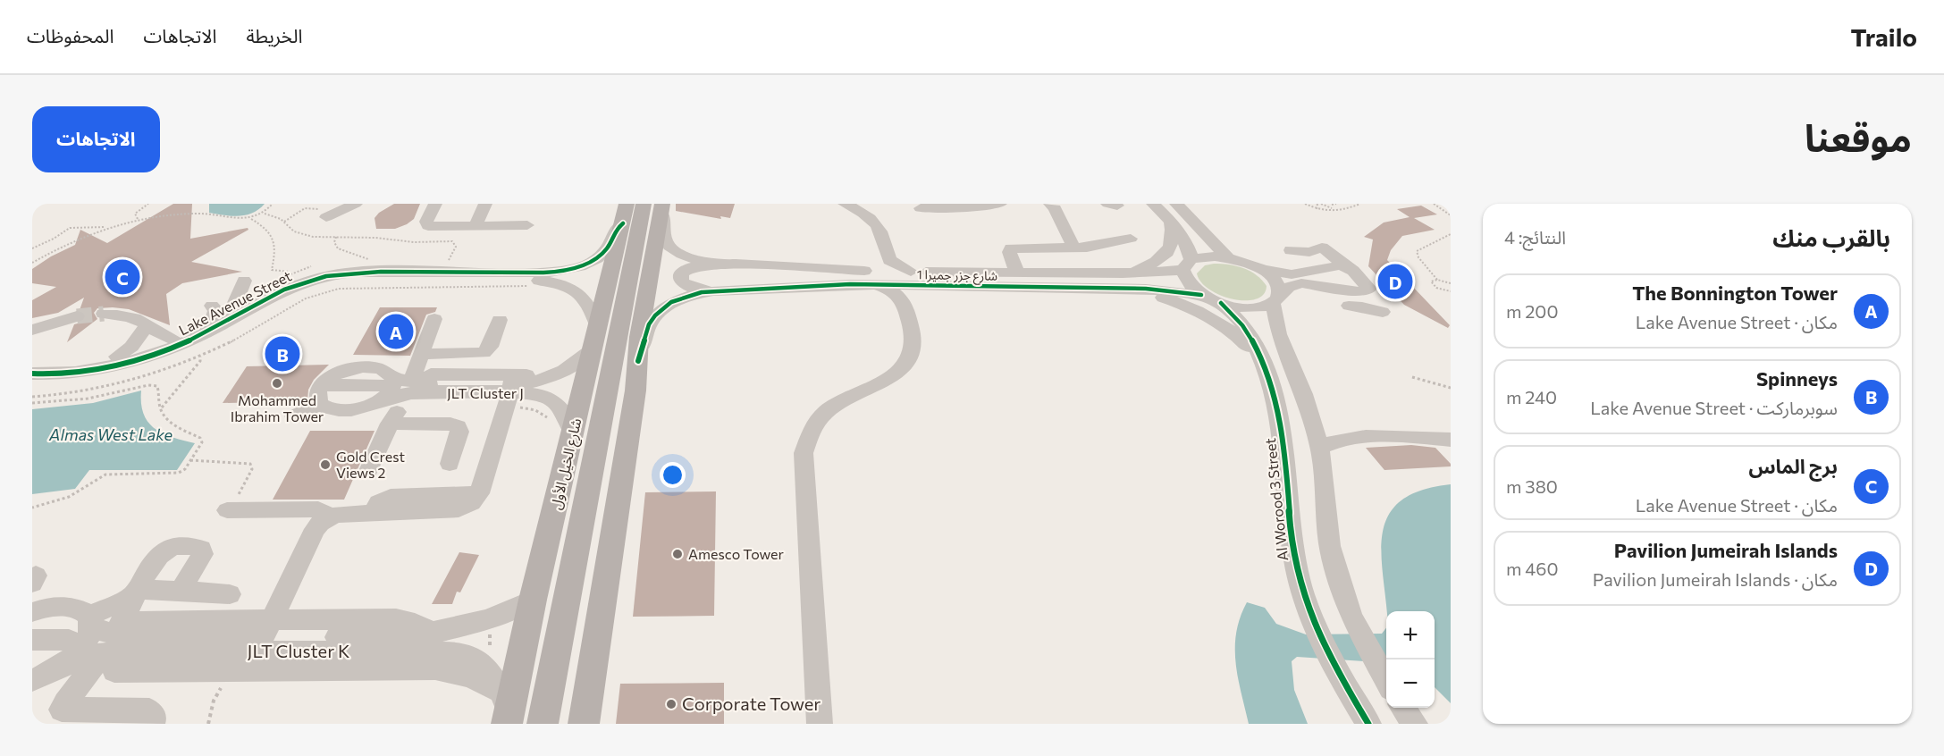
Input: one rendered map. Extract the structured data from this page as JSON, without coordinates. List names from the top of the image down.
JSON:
{
  "streets": {
    "main road": ["شارع الخيل الأول"],
    "street": [
      "شارع جزر جميرا 1",
      "Lake Avenue Street",
      "JLT Cluster J",
      "Al Worood 3 Street",
      "JLT Cluster K"
    ]
  },
  "crossings": [
    ["Lake Avenue Street", "شارع الخيل الأول"],
    ["JLT Cluster J", "شارع الخيل الأول"],
    ["شارع الخيل الأول", "JLT Cluster K"]
  ],
  "water": ["Almas West Lake"],
  "places": [
    "Mohammed Ibrahim Tower",
    "Gold Crest Views 2",
    "Amesco Tower",
    "Corporate Tower"
  ],
  "page": {
    "header": "Trailo",
    "nav": ["الخريطة", "الاتجاهات", "المحفوظات"],
    "title": "موقعنا",
    "buttons": "الاتجاهات",
    "heading": ["بالقرب منك", "النتائج: 4"],
    "pins": [
      "C",
      "D",
      "A",
      "B"
    ],
    "list": [
      {
        "mark": "A",
        "name": "The Bonnington Tower",
        "note": "مكان · Lake Avenue Street",
        "value": "200 m"
      },
      {
        "mark": "B",
        "name": "Spinneys",
        "note": "سوبرماركت · Lake Avenue Street",
        "value": "240 m"
      },
      {
        "mark": "C",
        "name": "برج الماس",
        "note": "مكان · Lake Avenue Street",
        "value": "380 m"
      },
      {
        "mark": "D",
        "name": "Pavilion Jumeirah Islands",
        "note": "مكان · Pavilion Jumeirah Islands",
        "value": "460 m"
      }
    ],
    "map_buttons": ["+", "−"]
  }
}
